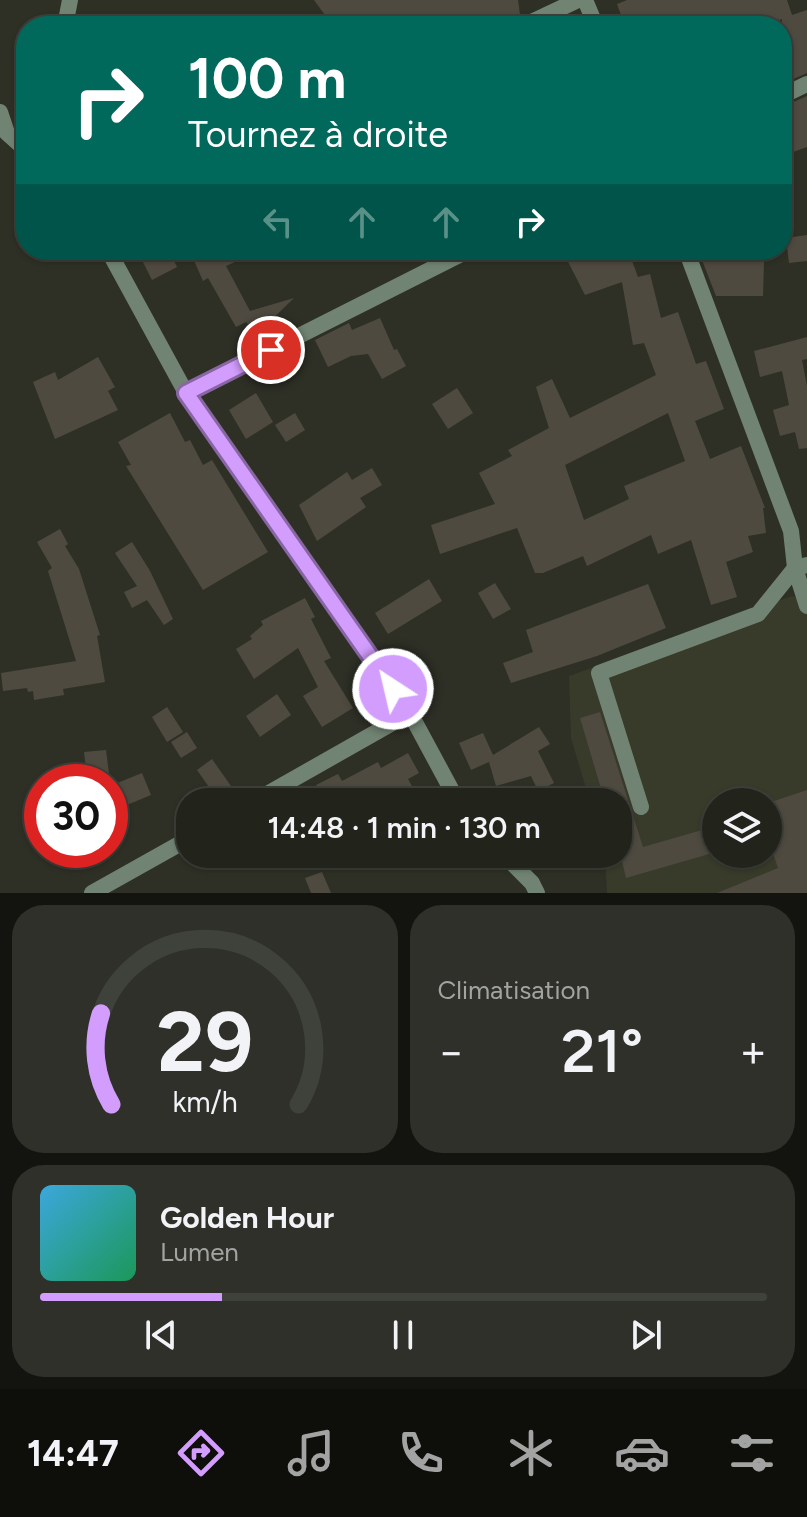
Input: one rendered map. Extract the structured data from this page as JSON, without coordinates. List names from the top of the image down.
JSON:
{
  "page": {
    "turn": ["100 m", "Tournez à droite"],
    "limit": "30",
    "trip": "14:48 · 1 min · 130 m",
    "tile": "Climatisation",
    "heat": ["−", "21°", "+"],
    "song": ["Golden Hour", "Lumen"],
    "tabs": "14:47",
    "gauge": ["29", "km/h"]
  }
}
